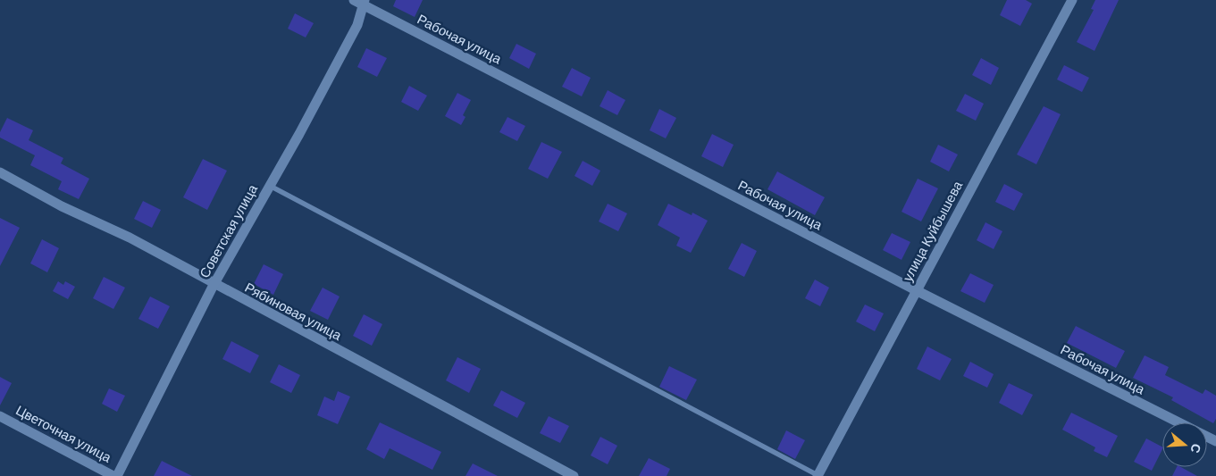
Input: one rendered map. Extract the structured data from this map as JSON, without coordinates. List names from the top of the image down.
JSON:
{
  "streets": {
    "street": [
      "Рабочая улица",
      "Советская улица",
      "улица Куйбышева",
      "Рябиновая улица",
      "Цветочная улица"
    ]
  },
  "crossings": [
    ["Рабочая улица", "Советская улица"],
    ["Рабочая улица", "улица Куйбышева"],
    ["Советская улица", "Рябиновая улица"],
    ["Советская улица", "Цветочная улица"]
  ],
  "north": "right"
}
